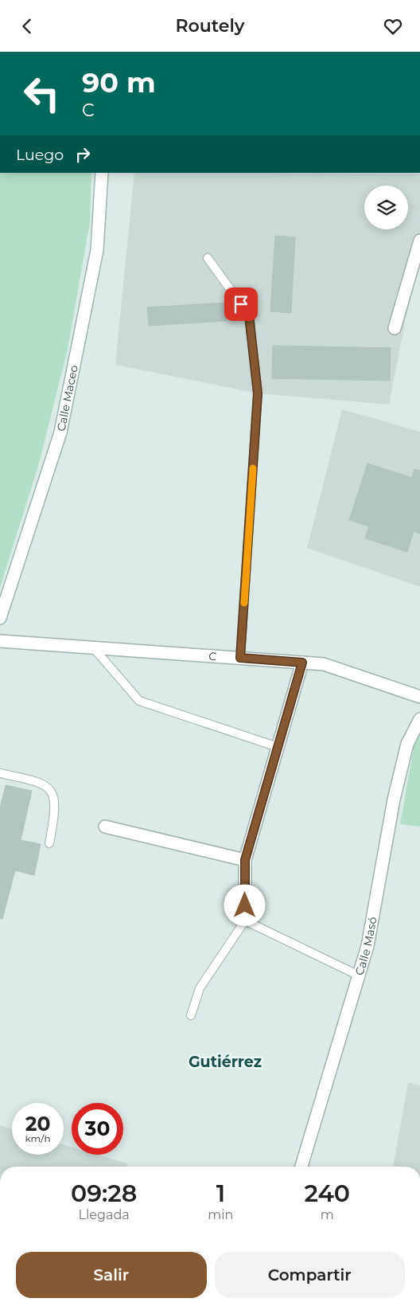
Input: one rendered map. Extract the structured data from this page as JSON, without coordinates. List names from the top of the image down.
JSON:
{
  "streets": {
    "street": ["Calle Maceo", "C", "Calle Masó"]
  },
  "districts": ["Gutiérrez"],
  "page": {
    "header": "Routely",
    "turn": ["90 m", "C"],
    "then": "Luego",
    "speed": "20 km/h",
    "limit": "30",
    "eta": [
      "09:28",
      "Llegada",
      "1",
      "min",
      "240",
      "m"
    ],
    "buttons": ["Salir", "Compartir"]
  }
}
